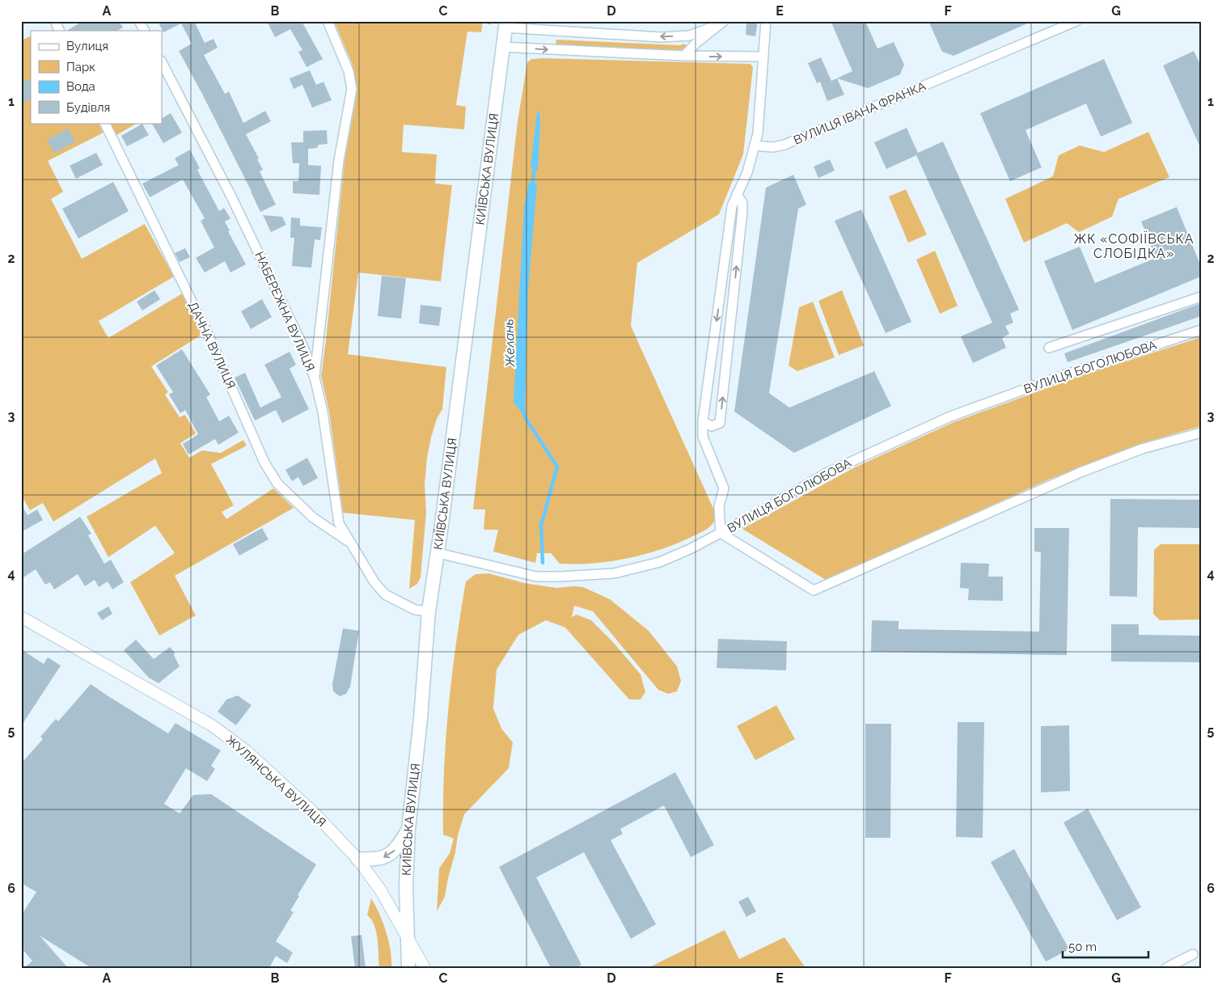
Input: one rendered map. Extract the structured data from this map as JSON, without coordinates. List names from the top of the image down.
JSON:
{
  "streets": {
    "main road": ["КИЇВСЬКА ВУЛИЦЯ"],
    "street": [
      "ВУЛИЦЯ ІВАНА ФРАНКА",
      "НАБЕРЕЖНА ВУЛИЦЯ",
      "ДАЧНА ВУЛИЦЯ",
      "ВУЛИЦЯ БОГОЛЮБОВА",
      "ЖУЛЯНСЬКА ВУЛИЦЯ"
    ]
  },
  "crossings": [
    ["КИЇВСЬКА ВУЛИЦЯ", "НАБЕРЕЖНА ВУЛИЦЯ"],
    ["КИЇВСЬКА ВУЛИЦЯ", "ВУЛИЦЯ БОГОЛЮБОВА"],
    ["КИЇВСЬКА ВУЛИЦЯ", "ЖУЛЯНСЬКА ВУЛИЦЯ"],
    ["НАБЕРЕЖНА ВУЛИЦЯ", "ДАЧНА ВУЛИЦЯ"]
  ],
  "districts": ["ЖК «СОФІЇВСЬКА СЛОБІДКА»"],
  "water": ["Желань"],
  "legend": [
    "Вулиця",
    "Парк",
    "Вода",
    "Будівля"
  ],
  "scale_bar": "50 m",
  "grid": {
    "columns": [
      "A",
      "B",
      "C",
      "D",
      "E",
      "F",
      "G"
    ],
    "rows": [
      "1",
      "2",
      "3",
      "4",
      "5",
      "6"
    ]
  }
}
